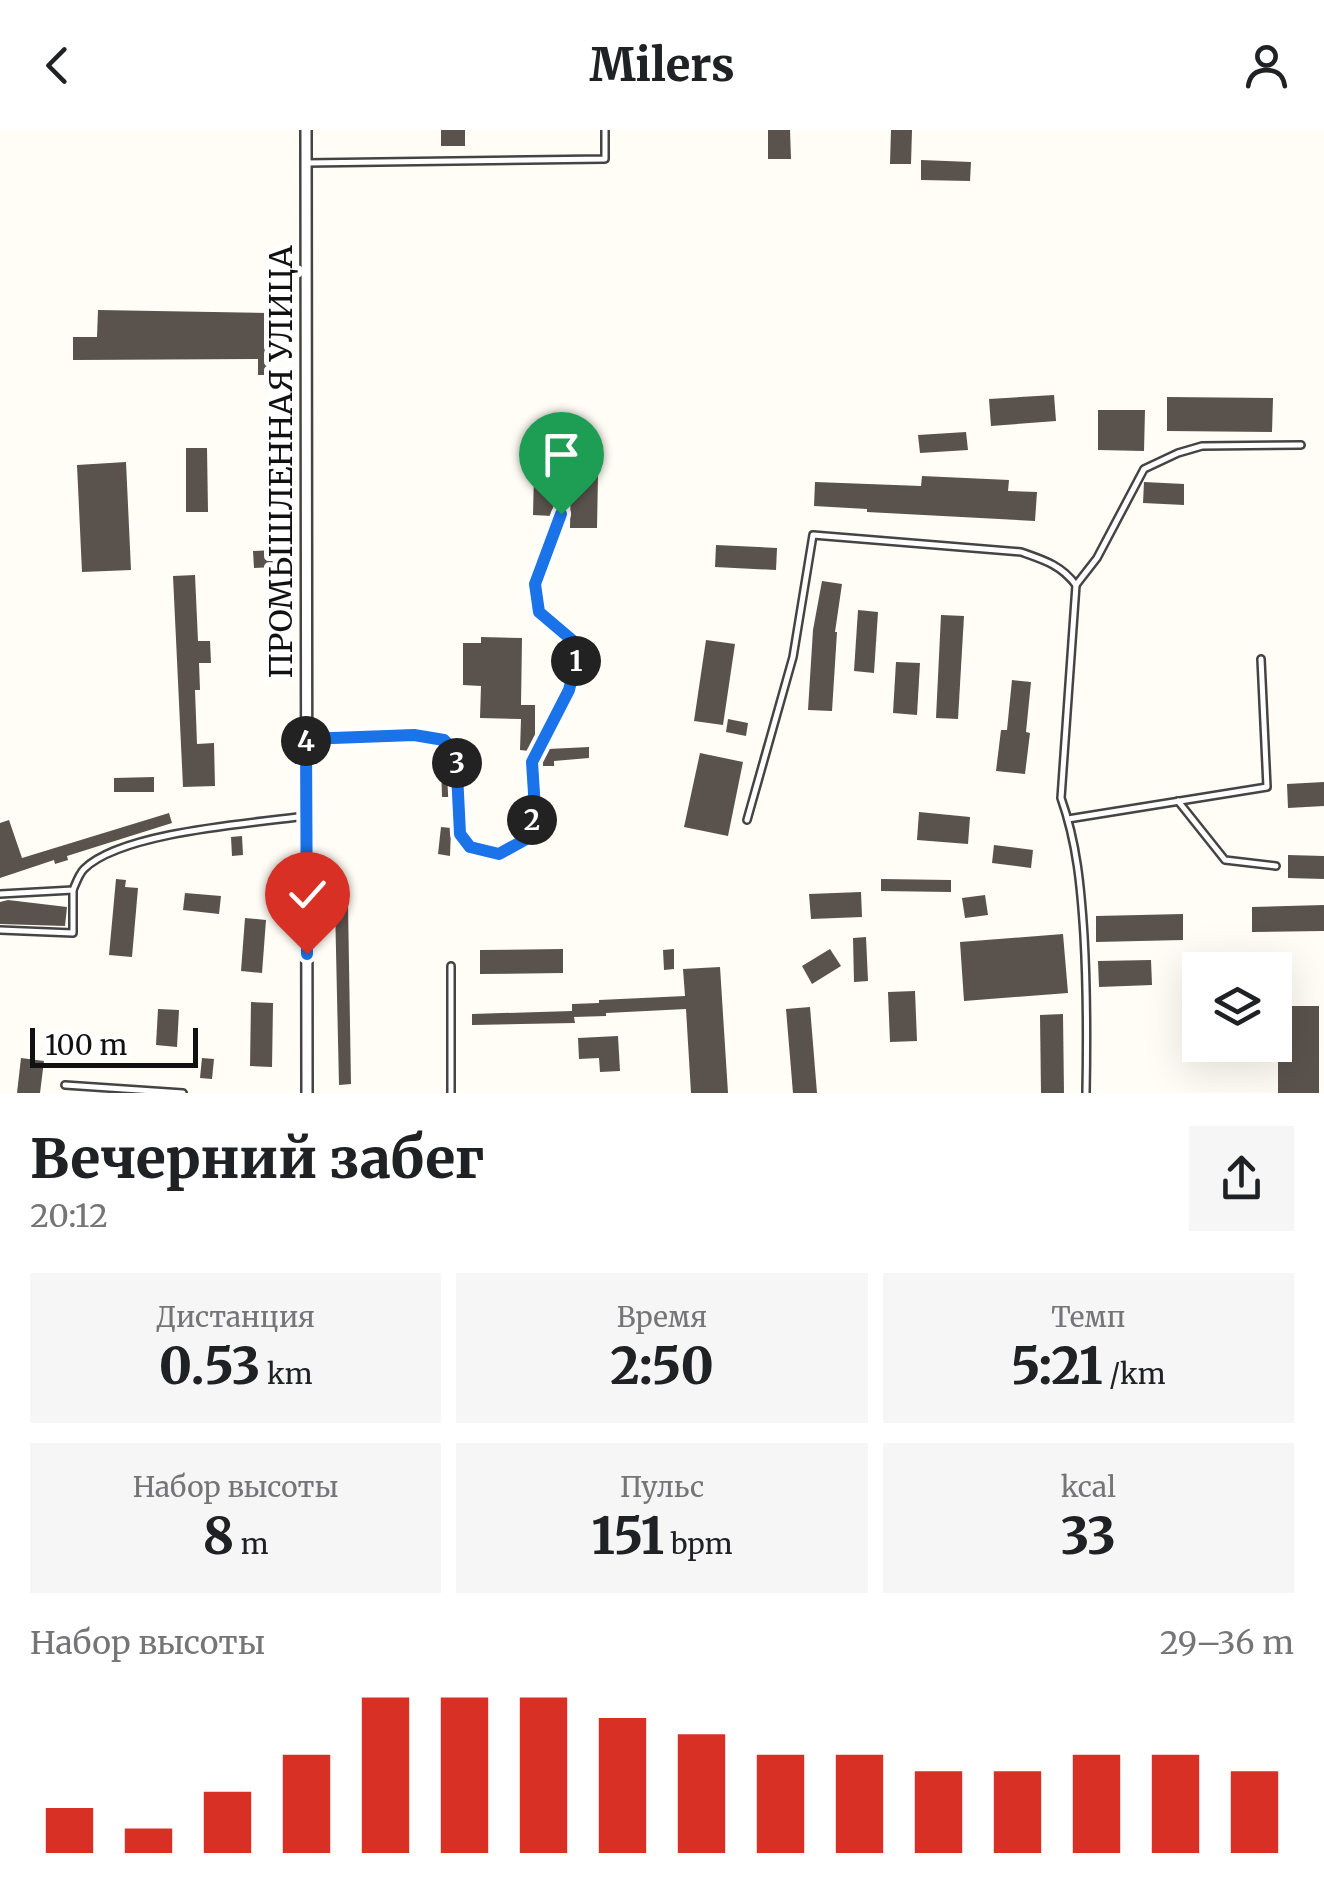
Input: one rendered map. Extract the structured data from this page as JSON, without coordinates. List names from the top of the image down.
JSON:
{
  "streets": {
    "street": ["ПРОМЫШЛЕННАЯ УЛИЦА"]
  },
  "scale_bar": "100 m",
  "page": {
    "header": "Milers",
    "pins": [
      "1",
      "4",
      "3",
      "2"
    ],
    "scale": "100 m",
    "heading": ["Вечерний забег", "20:12"],
    "stats": [
      ["Дистанция", "0.53 km"],
      ["Время", "2:50"],
      ["Темп", "5:21 /km"],
      ["Набор высоты", "8 m"],
      ["Пульс", "151 bpm"],
      ["kcal", "33"]
    ],
    "chart": ["Набор высоты", "29–36 m"]
  }
}
